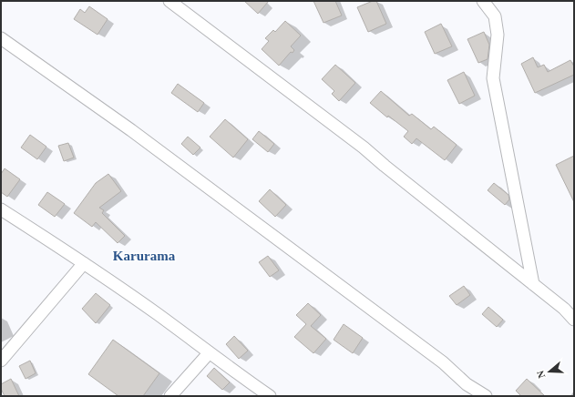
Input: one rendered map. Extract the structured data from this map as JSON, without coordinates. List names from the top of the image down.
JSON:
{
  "districts": ["Karurama"],
  "north": "left"
}
